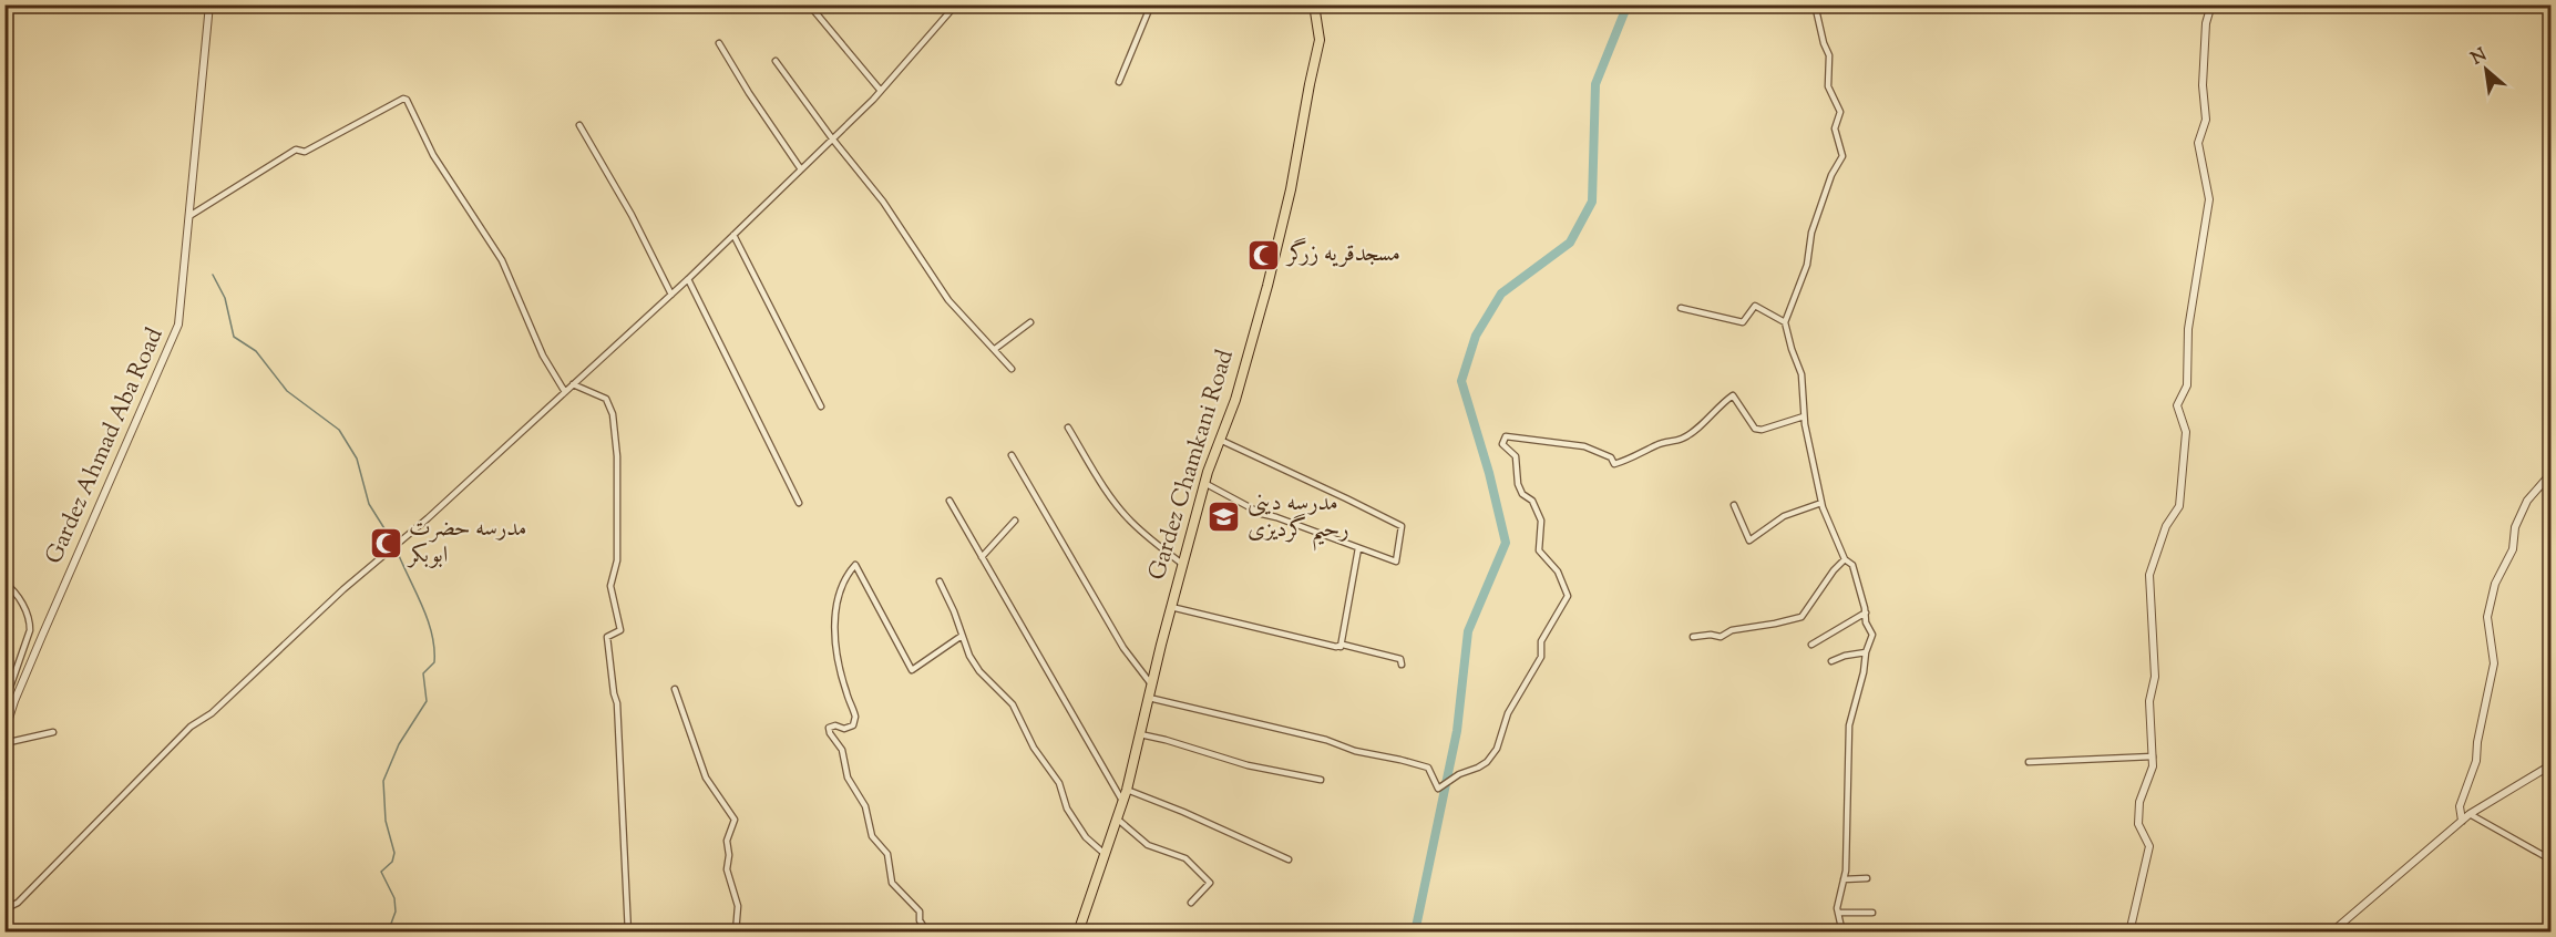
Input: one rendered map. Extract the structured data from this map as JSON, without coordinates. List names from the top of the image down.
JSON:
{
  "streets": {
    "highway": ["Gardez Chamkani Road"],
    "street": ["Gardez Ahmad Aba Road"]
  },
  "places": {
    "mosque": ["مسجدقریه زرگر", "مدرسه حضرت ابوبکر"],
    "school or university": ["مدرسه دینی رحیم گردیزی"]
  },
  "north": "top left"
}
